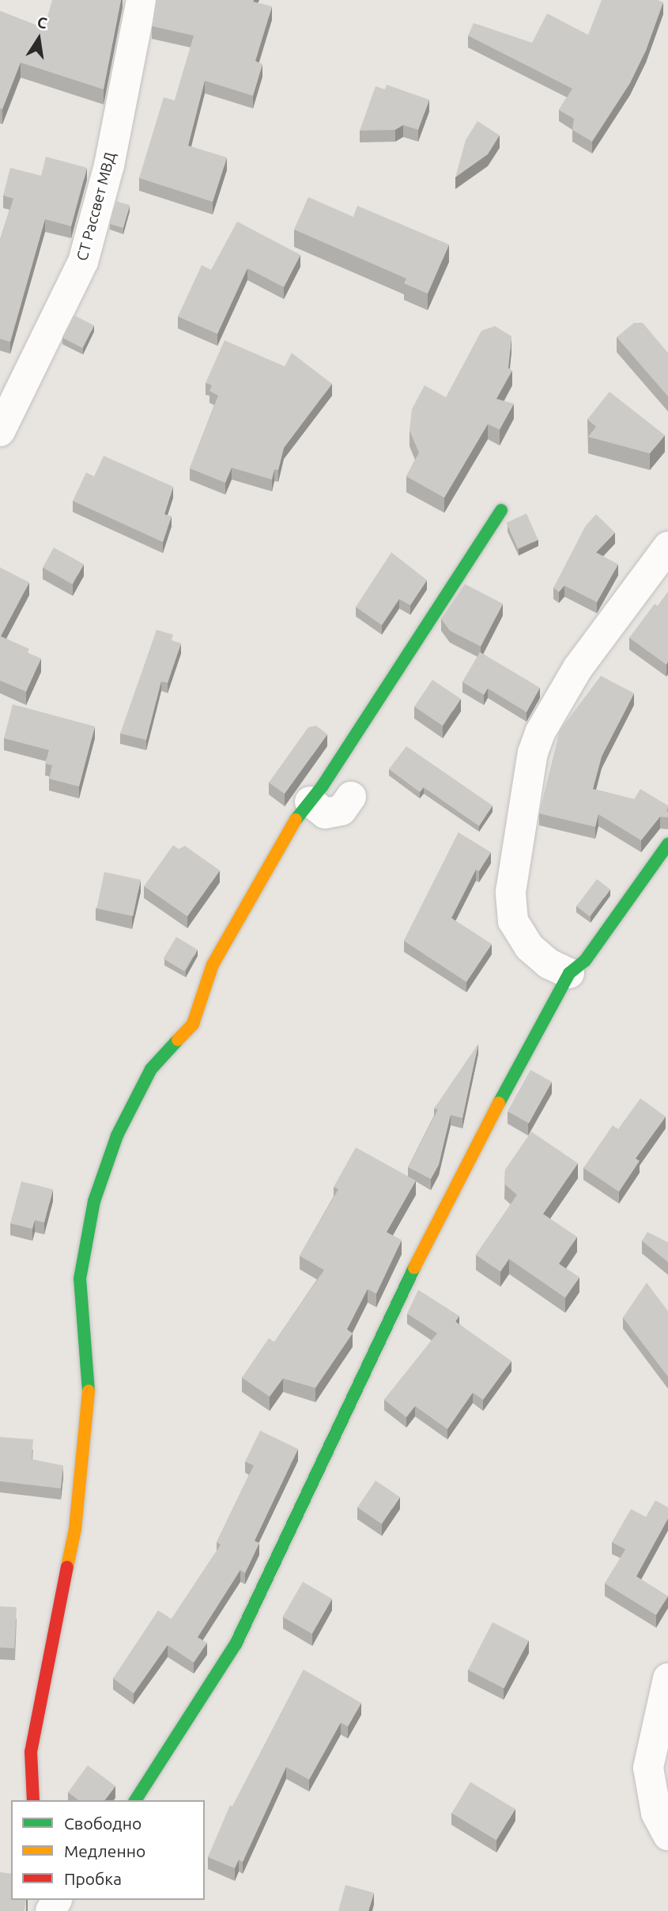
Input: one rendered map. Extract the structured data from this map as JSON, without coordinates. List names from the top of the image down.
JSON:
{
  "streets": {
    "street": ["СТ Рассвет МВД"]
  },
  "legend": ["Свободно", "Медленно", "Пробка"],
  "north": "top"
}
